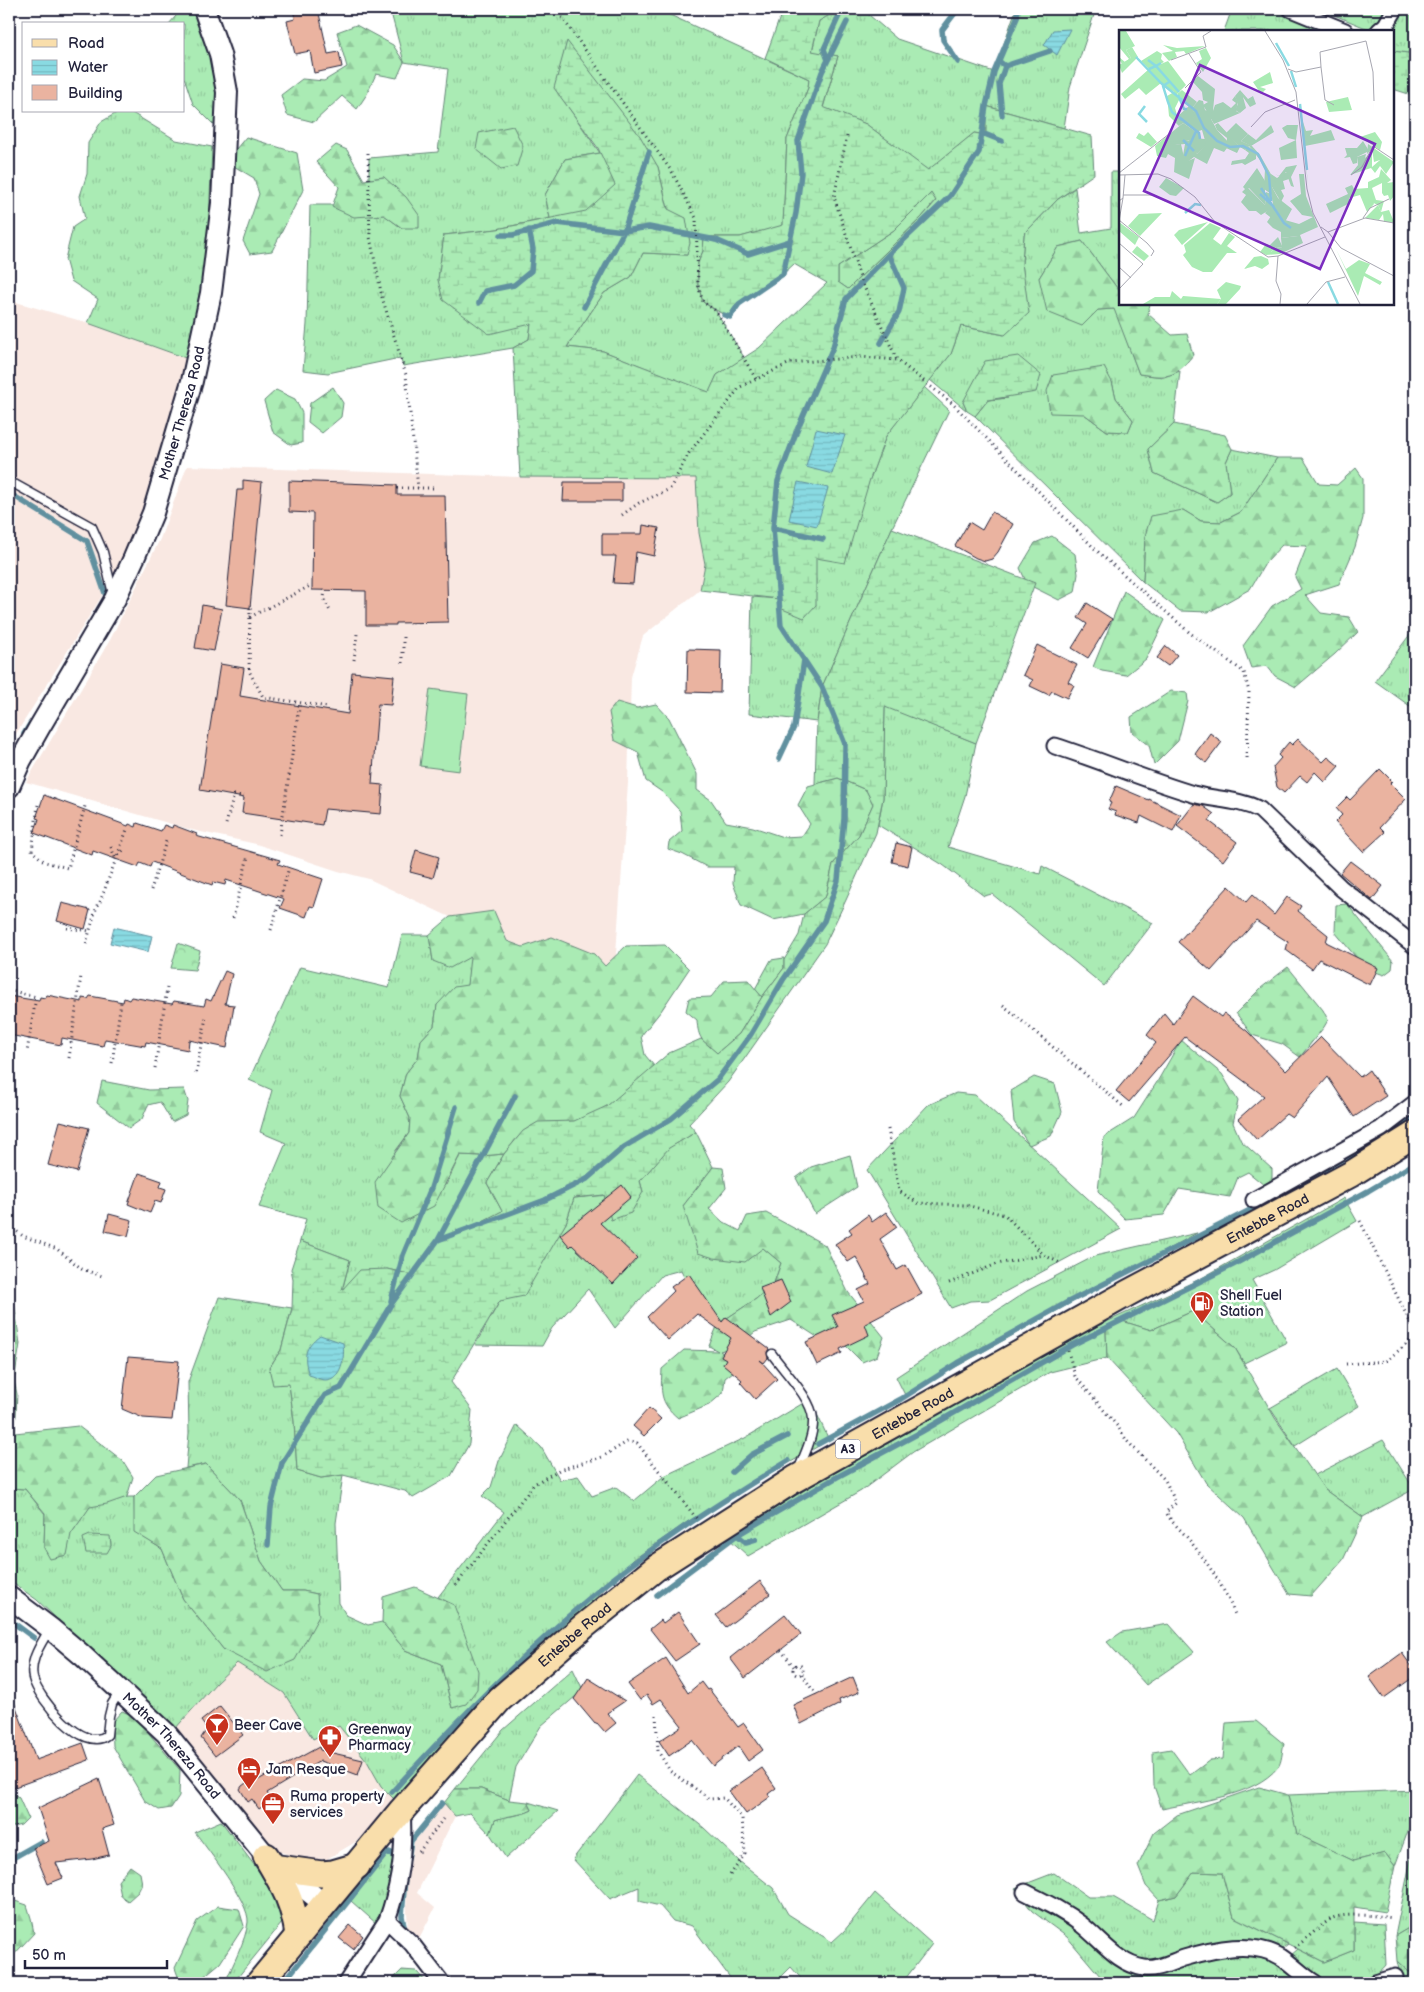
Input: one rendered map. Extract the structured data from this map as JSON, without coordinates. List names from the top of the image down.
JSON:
{
  "streets": {
    "main road": ["Entebbe Road", "A3"],
    "street": ["Mother Thereza Road"]
  },
  "crossings": [
    ["Mother Thereza Road", "A3"],
    ["Entebbe Road", "A3"]
  ],
  "places": {
    "fuel station": ["Shell Fuel Station"],
    "bar": ["Beer Cave"],
    "pharmacy": ["Greenway Pharmacy"],
    "hotel": ["Jam Resque"],
    "office": ["Ruma property services"]
  },
  "legend": ["Road", "Water", "Building"],
  "scale_bar": "50 m"
}
